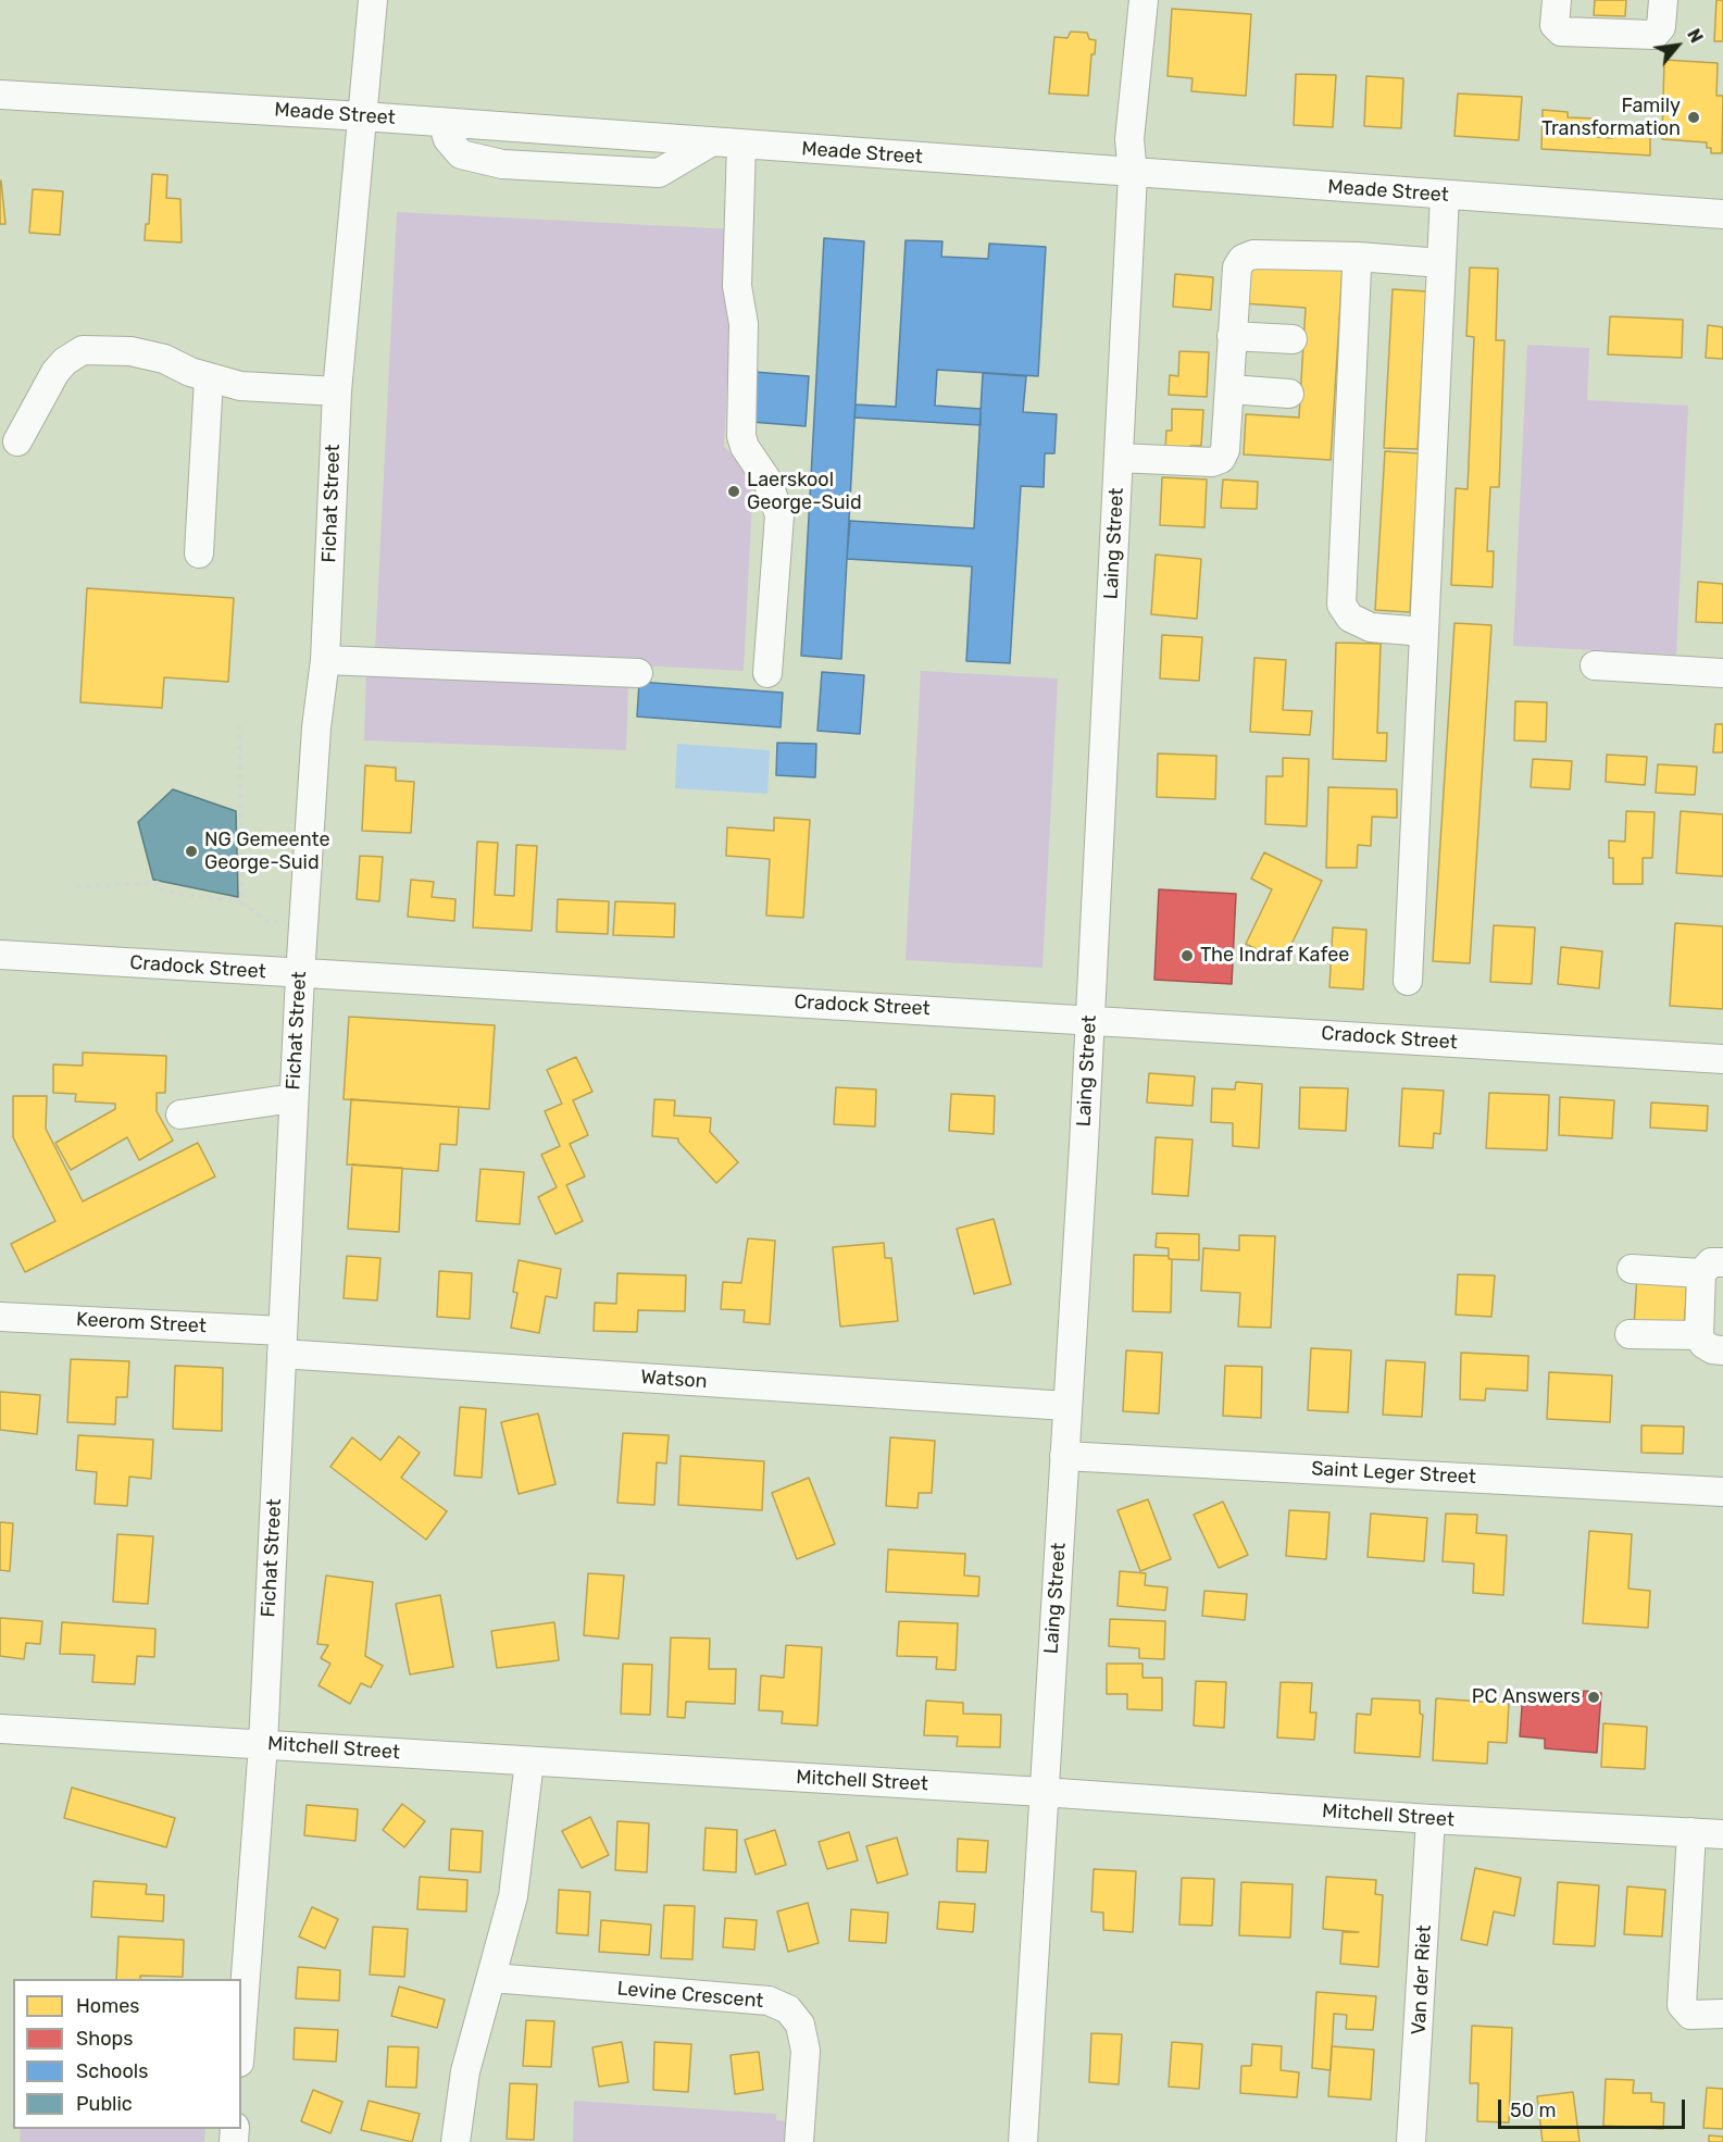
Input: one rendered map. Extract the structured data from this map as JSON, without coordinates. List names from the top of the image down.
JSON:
{
  "streets": {
    "street": [
      "Meade Street",
      "Fichat Street",
      "Laing Street",
      "Cradock Street",
      "Keerom Street",
      "Watson",
      "Saint Leger Street",
      "Mitchell Street",
      "Van der Riet",
      "Levine Crescent"
    ]
  },
  "crossings": [
    ["Meade Street", "Fichat Street"],
    ["Meade Street", "Laing Street"],
    ["Fichat Street", "Cradock Street"],
    ["Fichat Street", "Keerom Street"],
    ["Fichat Street", "Watson"],
    ["Fichat Street", "Mitchell Street"],
    ["Laing Street", "Cradock Street"],
    ["Laing Street", "Watson"],
    ["Laing Street", "Saint Leger Street"],
    ["Laing Street", "Mitchell Street"],
    ["Keerom Street", "Watson"],
    ["Mitchell Street", "Van der Riet"]
  ],
  "places": [
    "Family Transformation",
    "Laerskool George-Suid",
    "NG Gemeente George-Suid",
    "The Indraf Kafee",
    "PC Answers"
  ],
  "legend": [
    "Homes",
    "Shops",
    "Schools",
    "Public"
  ],
  "scale_bar": "50 m",
  "north": "top right"
}
